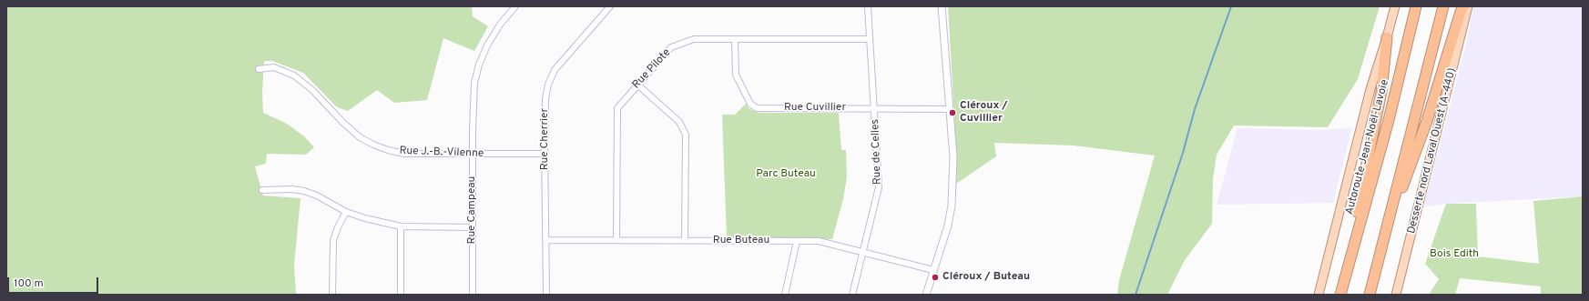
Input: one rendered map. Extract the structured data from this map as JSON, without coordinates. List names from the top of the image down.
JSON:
{
  "streets": {
    "highway": ["Autoroute Jean-Noël-Lavoie"],
    "main road": ["Desserte nord Laval Ouest (A-440)"],
    "street": [
      "Rue Pilote",
      "Rue Cuvillier",
      "Rue Cherrier",
      "Rue de Celles",
      "Rue J.-B.-Vilenne",
      "Rue Campeau",
      "Rue Buteau"
    ]
  },
  "crossings": [
    ["Rue Pilote", "Rue Cuvillier"],
    ["Rue Pilote", "Rue de Celles"],
    ["Rue Pilote", "Rue Buteau"],
    ["Rue Cuvillier", "Rue de Celles"],
    ["Rue Cherrier", "Rue J.-B.-Vilenne"],
    ["Rue Cherrier", "Rue Buteau"],
    ["Rue de Celles", "Rue Buteau"],
    ["Rue J.-B.-Vilenne", "Rue Campeau"]
  ],
  "parks": ["Parc Buteau", "Bois Edith"],
  "places": ["Cléroux / Cuvillier", "Cléroux / Buteau"],
  "scale_bar": "100 m"
}
